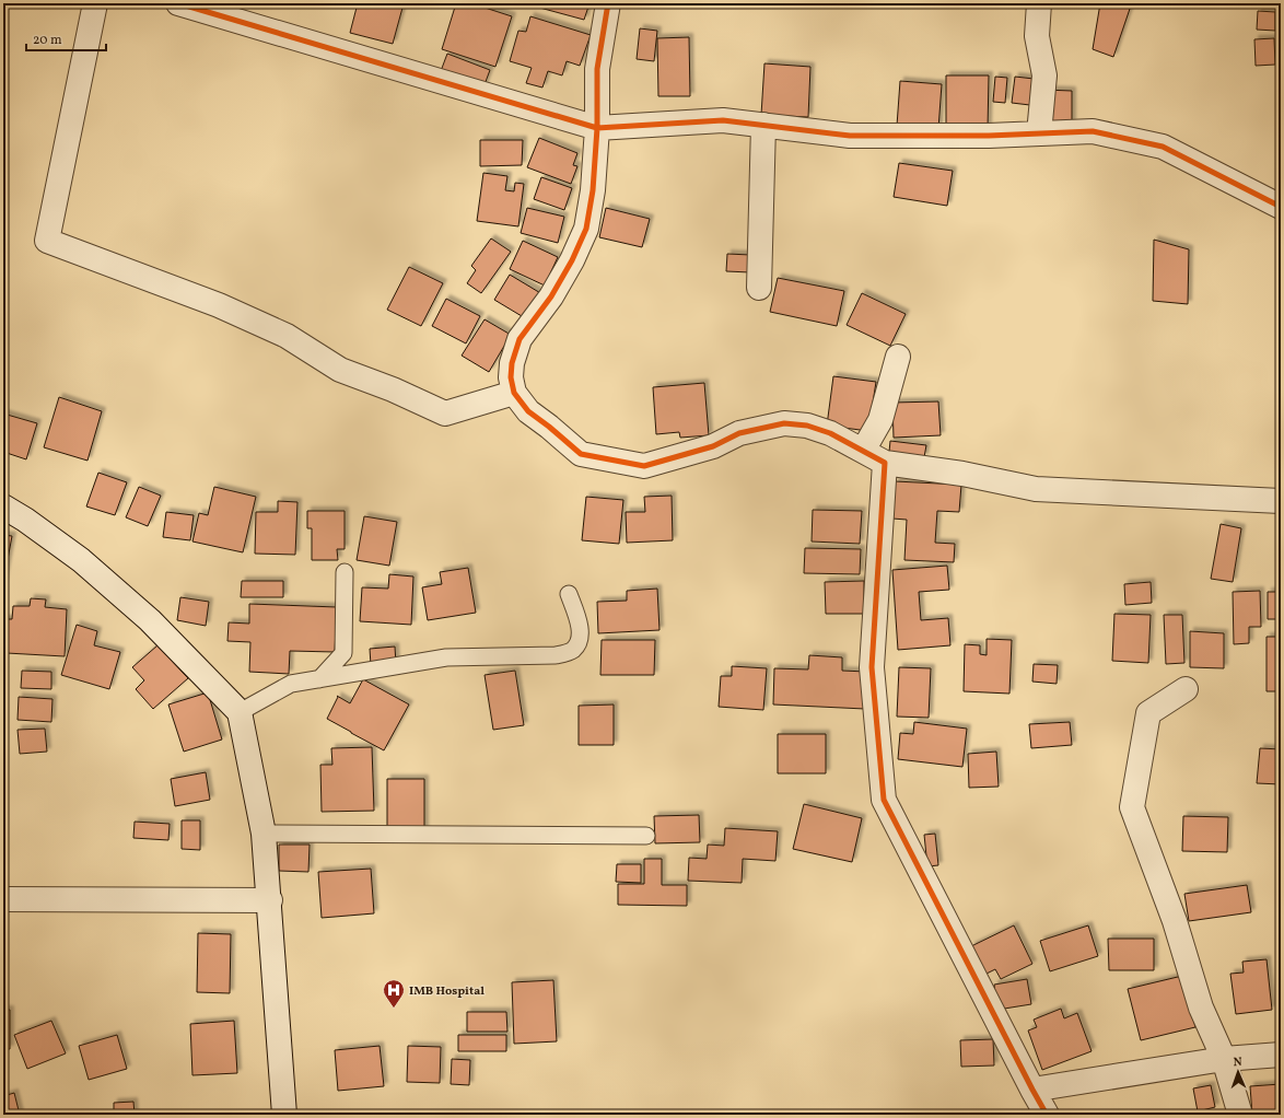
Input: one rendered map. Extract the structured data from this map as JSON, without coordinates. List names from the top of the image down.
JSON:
{
  "places": {
    "hospital": ["IMB Hospital"]
  },
  "scale_bar": "20 m",
  "north": "top"
}
